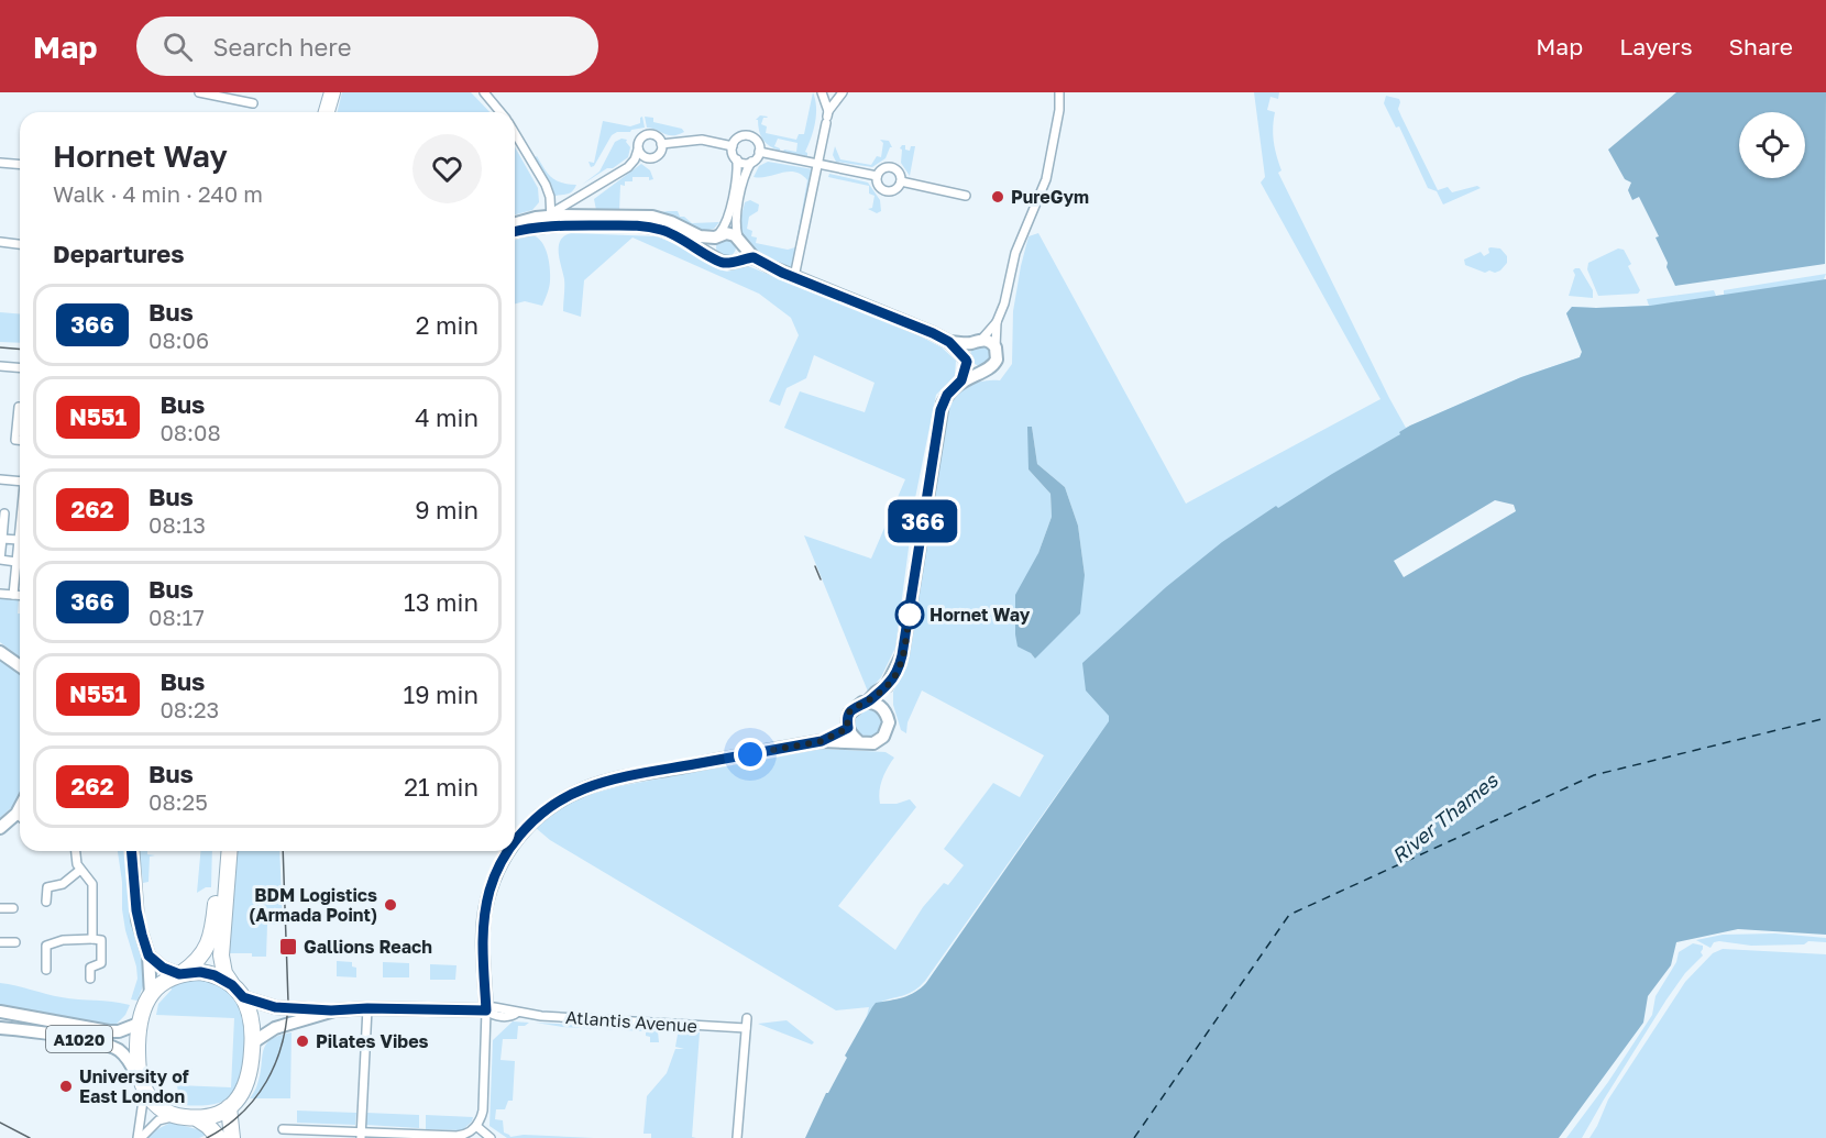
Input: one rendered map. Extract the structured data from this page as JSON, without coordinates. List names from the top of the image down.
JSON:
{
  "streets": {
    "street": ["Atlantis Avenue", "A1020"]
  },
  "crossings": [
    ["Atlantis Avenue", "A1020"]
  ],
  "water": ["River Thames"],
  "places": {
    "other": [
      "PureGym",
      "Hornet Way",
      "BDM Logistics (Armada Point)",
      "Pilates Vibes",
      "University of East London"
    ],
    "transit": ["Gallions Reach"]
  },
  "lines": ["bus line 366"],
  "page": {
    "header": "Map",
    "search": "Search here",
    "nav": ["Map", "Layers", "Share"],
    "on_map": "366",
    "heading": [
      ["Hornet Way", "Walk · 4 min · 240 m"],
      "Departures"
    ],
    "list": [
      {
        "mark": "366",
        "name": "Bus",
        "note": "08:06",
        "value": "2 min"
      },
      {
        "mark": "N551",
        "name": "Bus",
        "note": "08:08",
        "value": "4 min"
      },
      {
        "mark": "262",
        "name": "Bus",
        "note": "08:13",
        "value": "9 min"
      },
      {
        "mark": "366",
        "name": "Bus",
        "note": "08:17",
        "value": "13 min"
      },
      {
        "mark": "N551",
        "name": "Bus",
        "note": "08:23",
        "value": "19 min"
      },
      {
        "mark": "262",
        "name": "Bus",
        "note": "08:25",
        "value": "21 min"
      }
    ]
  }
}
